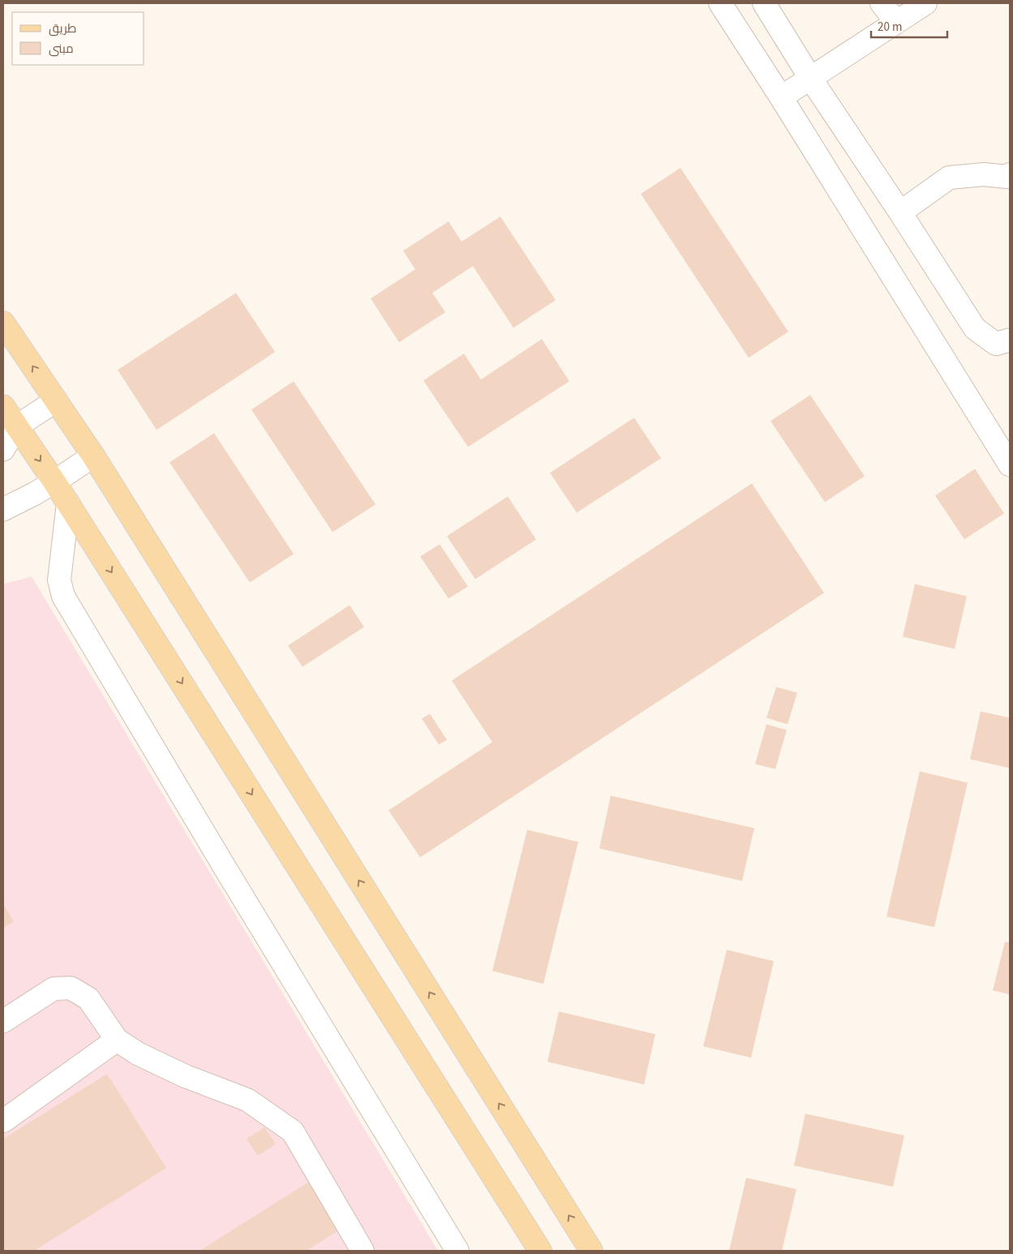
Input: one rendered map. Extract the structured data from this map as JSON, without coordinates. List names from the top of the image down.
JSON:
{
  "legend": ["طريق", "مبنى"],
  "scale_bar": "20 m"
}
